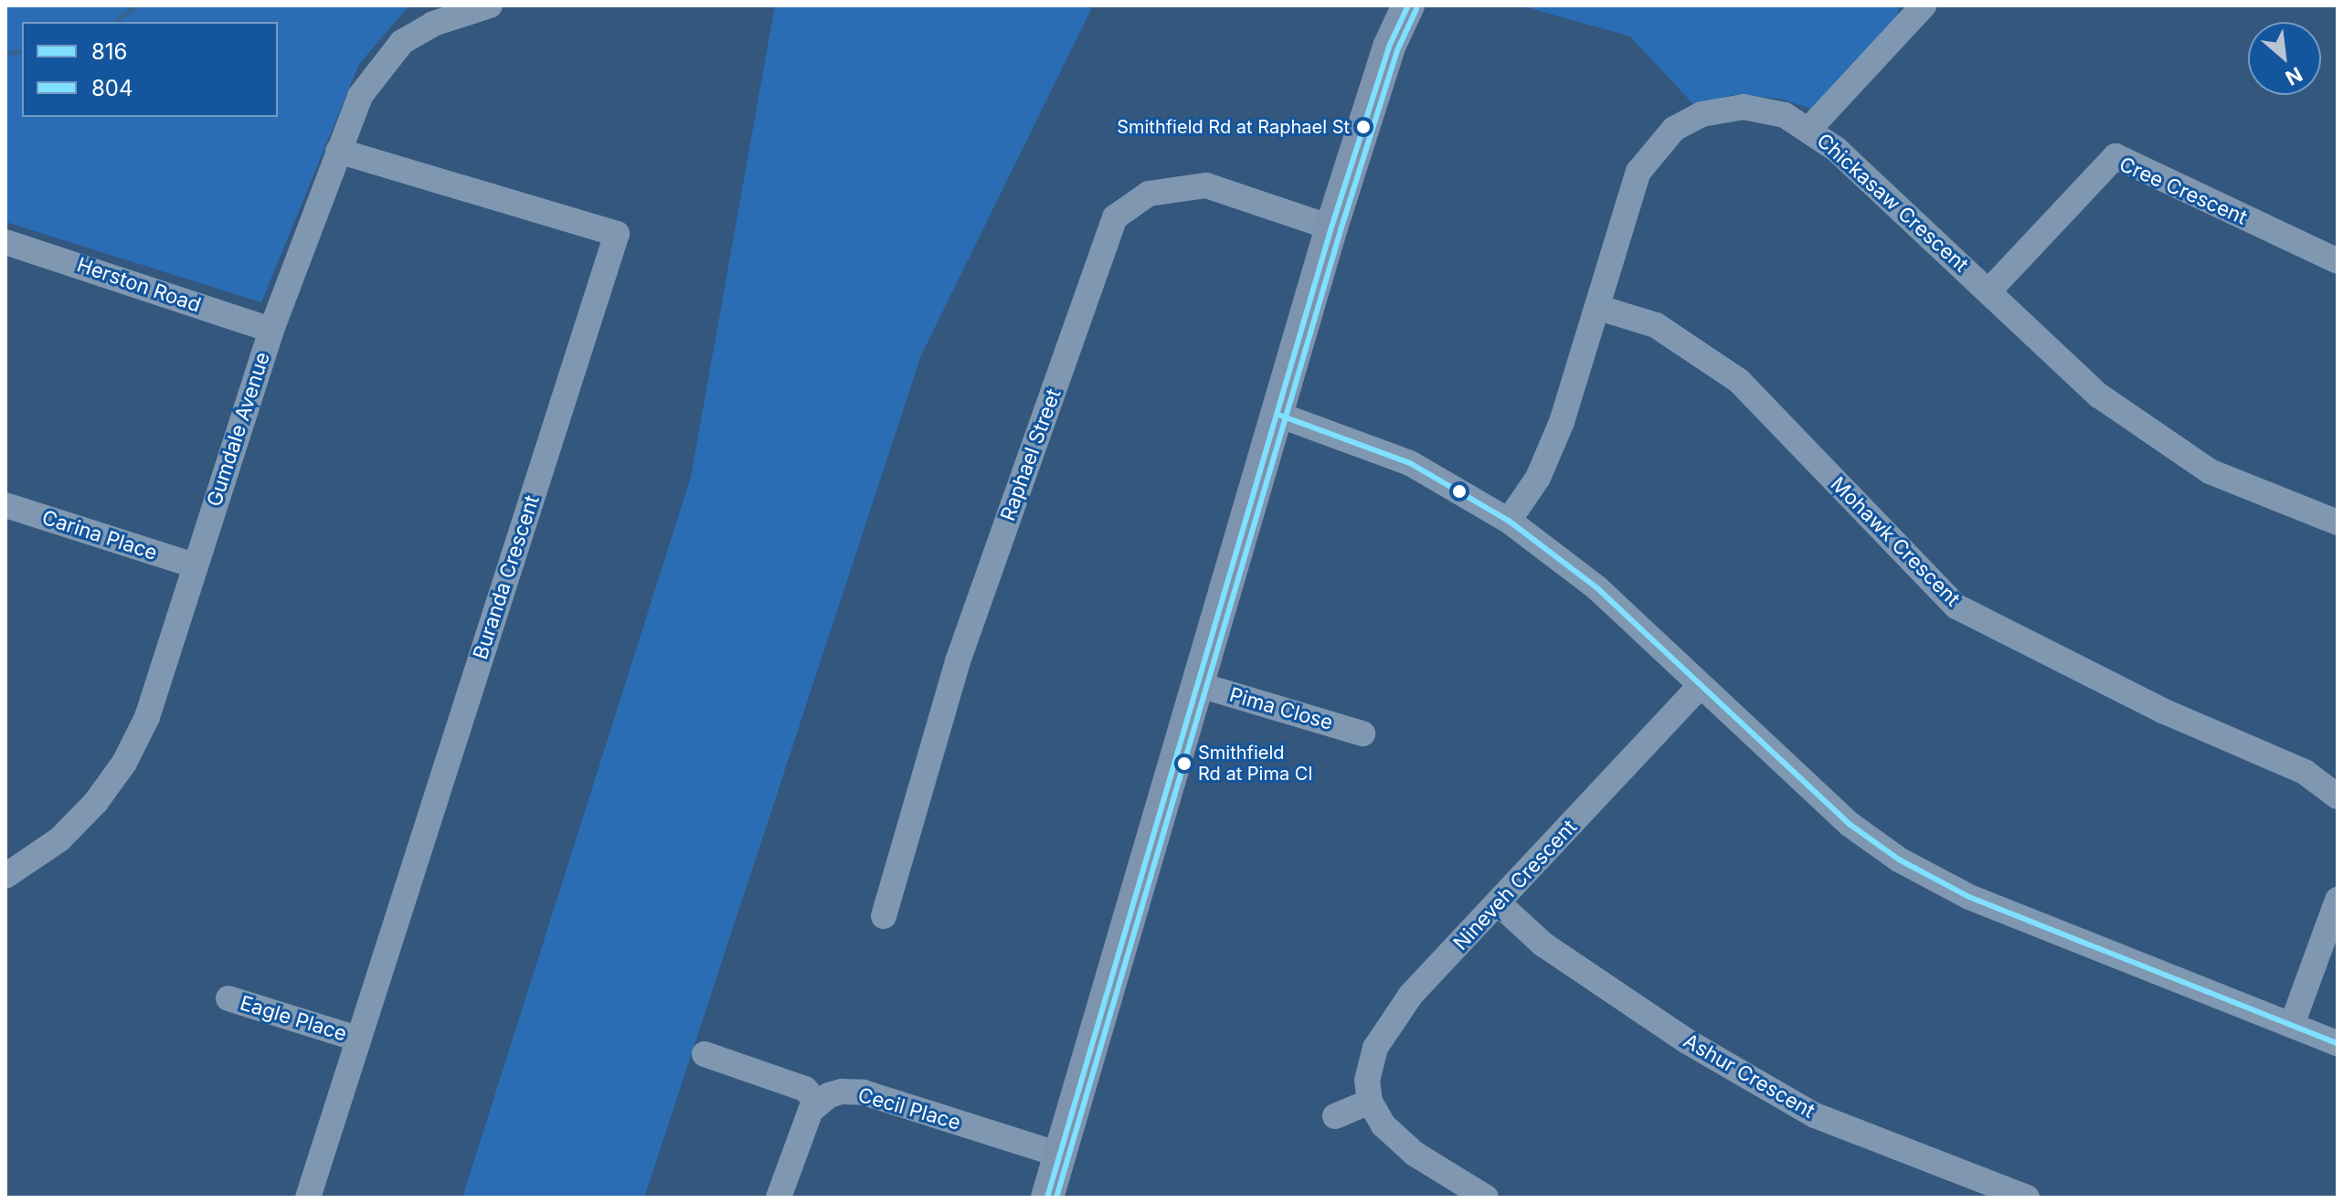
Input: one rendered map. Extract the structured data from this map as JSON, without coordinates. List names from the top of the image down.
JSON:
{
  "streets": {
    "street": [
      "Cree Crescent",
      "Chickasaw Crescent",
      "Herston Road",
      "Gumdale Avenue",
      "Raphael Street",
      "Carina Place",
      "Mohawk Crescent",
      "Buranda Crescent",
      "Pima Close",
      "Nineveh Crescent",
      "Eagle Place",
      "Ashur Crescent",
      "Cecil Place"
    ]
  },
  "crossings": [
    ["Cree Crescent", "Chickasaw Crescent"],
    ["Chickasaw Crescent", "Mohawk Crescent"],
    ["Herston Road", "Gumdale Avenue"],
    ["Gumdale Avenue", "Carina Place"],
    ["Gumdale Avenue", "Buranda Crescent"],
    ["Buranda Crescent", "Eagle Place"],
    ["Nineveh Crescent", "Ashur Crescent"]
  ],
  "places": ["Smithfield Rd at Raphael St", "Smithfield Rd at Pima Cl"],
  "lines": ["transit line 816", "transit line 804"],
  "legend": ["816", "804"],
  "north": "bottom right"
}
